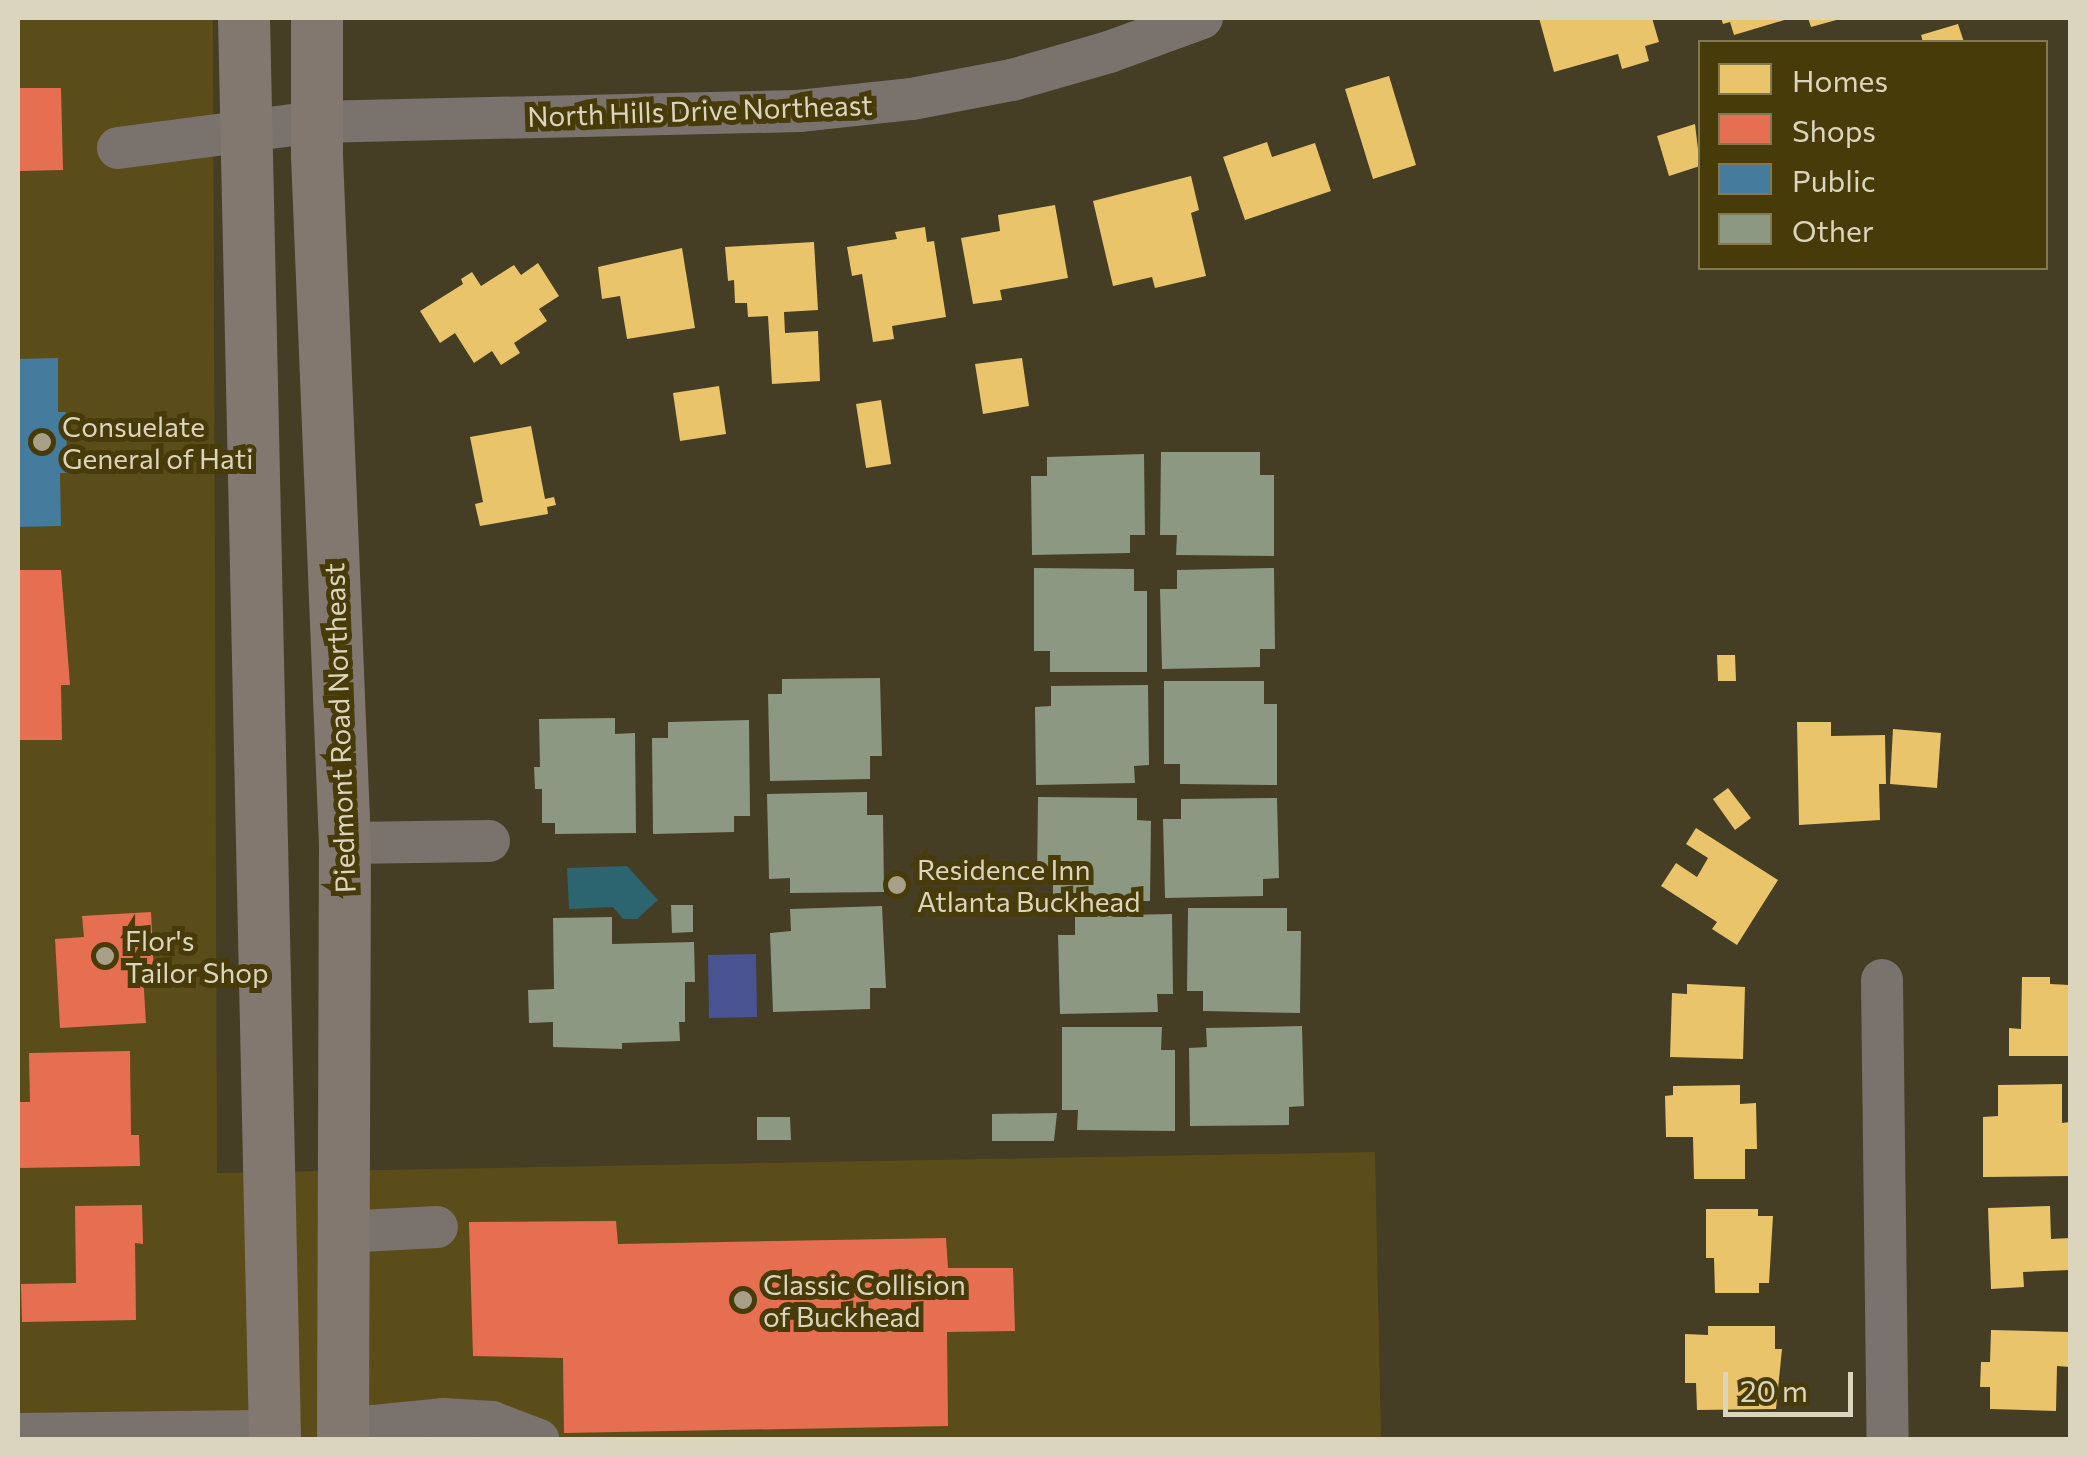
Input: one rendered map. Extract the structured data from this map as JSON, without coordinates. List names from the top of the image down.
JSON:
{
  "streets": {
    "main road": ["Piedmont Road Northeast"],
    "street": ["North Hills Drive Northeast"]
  },
  "crossings": [
    ["North Hills Drive Northeast", "Piedmont Road Northeast"]
  ],
  "places": [
    "Consuelate General of Hati",
    "Residence Inn Atlanta Buckhead",
    "Flor's Tailor Shop",
    "Classic Collision of Buckhead"
  ],
  "legend": [
    "Homes",
    "Shops",
    "Public",
    "Other"
  ],
  "scale_bar": "20 m"
}
